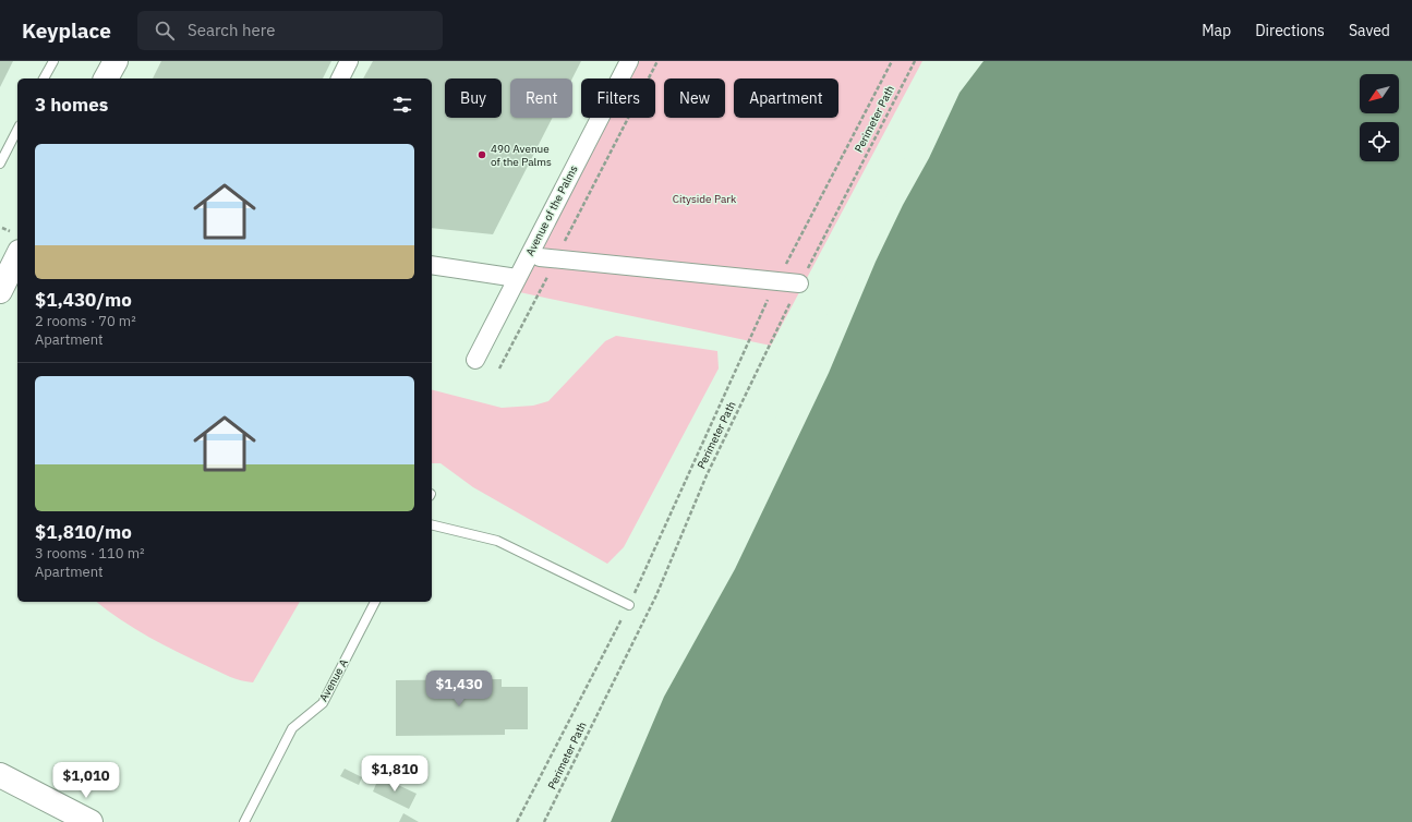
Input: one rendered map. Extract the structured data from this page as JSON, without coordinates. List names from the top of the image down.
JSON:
{
  "streets": {
    "street": ["Avenue of the Palms"],
    "lane": ["Avenue A"],
    "path": ["Perimeter Path"]
  },
  "parks": ["Cityside Park"],
  "places": ["490 Avenue of the Palms"],
  "north": "bottom left",
  "page": {
    "header": "Keyplace",
    "search": "Search here",
    "nav": ["Map", "Directions", "Saved"],
    "chip": [
      "Buy",
      "Rent",
      "Filters",
      "New",
      "Apartment"
    ],
    "heading": "3 homes",
    "list": [
      {
        "name": "$1,430/mo",
        "note": "2 rooms · 70 m² · Apartment"
      },
      {
        "name": "$1,810/mo",
        "note": "3 rooms · 110 m² · Apartment"
      }
    ],
    "price": ["$1,430", "$1,810", "$1,010"]
  }
}
